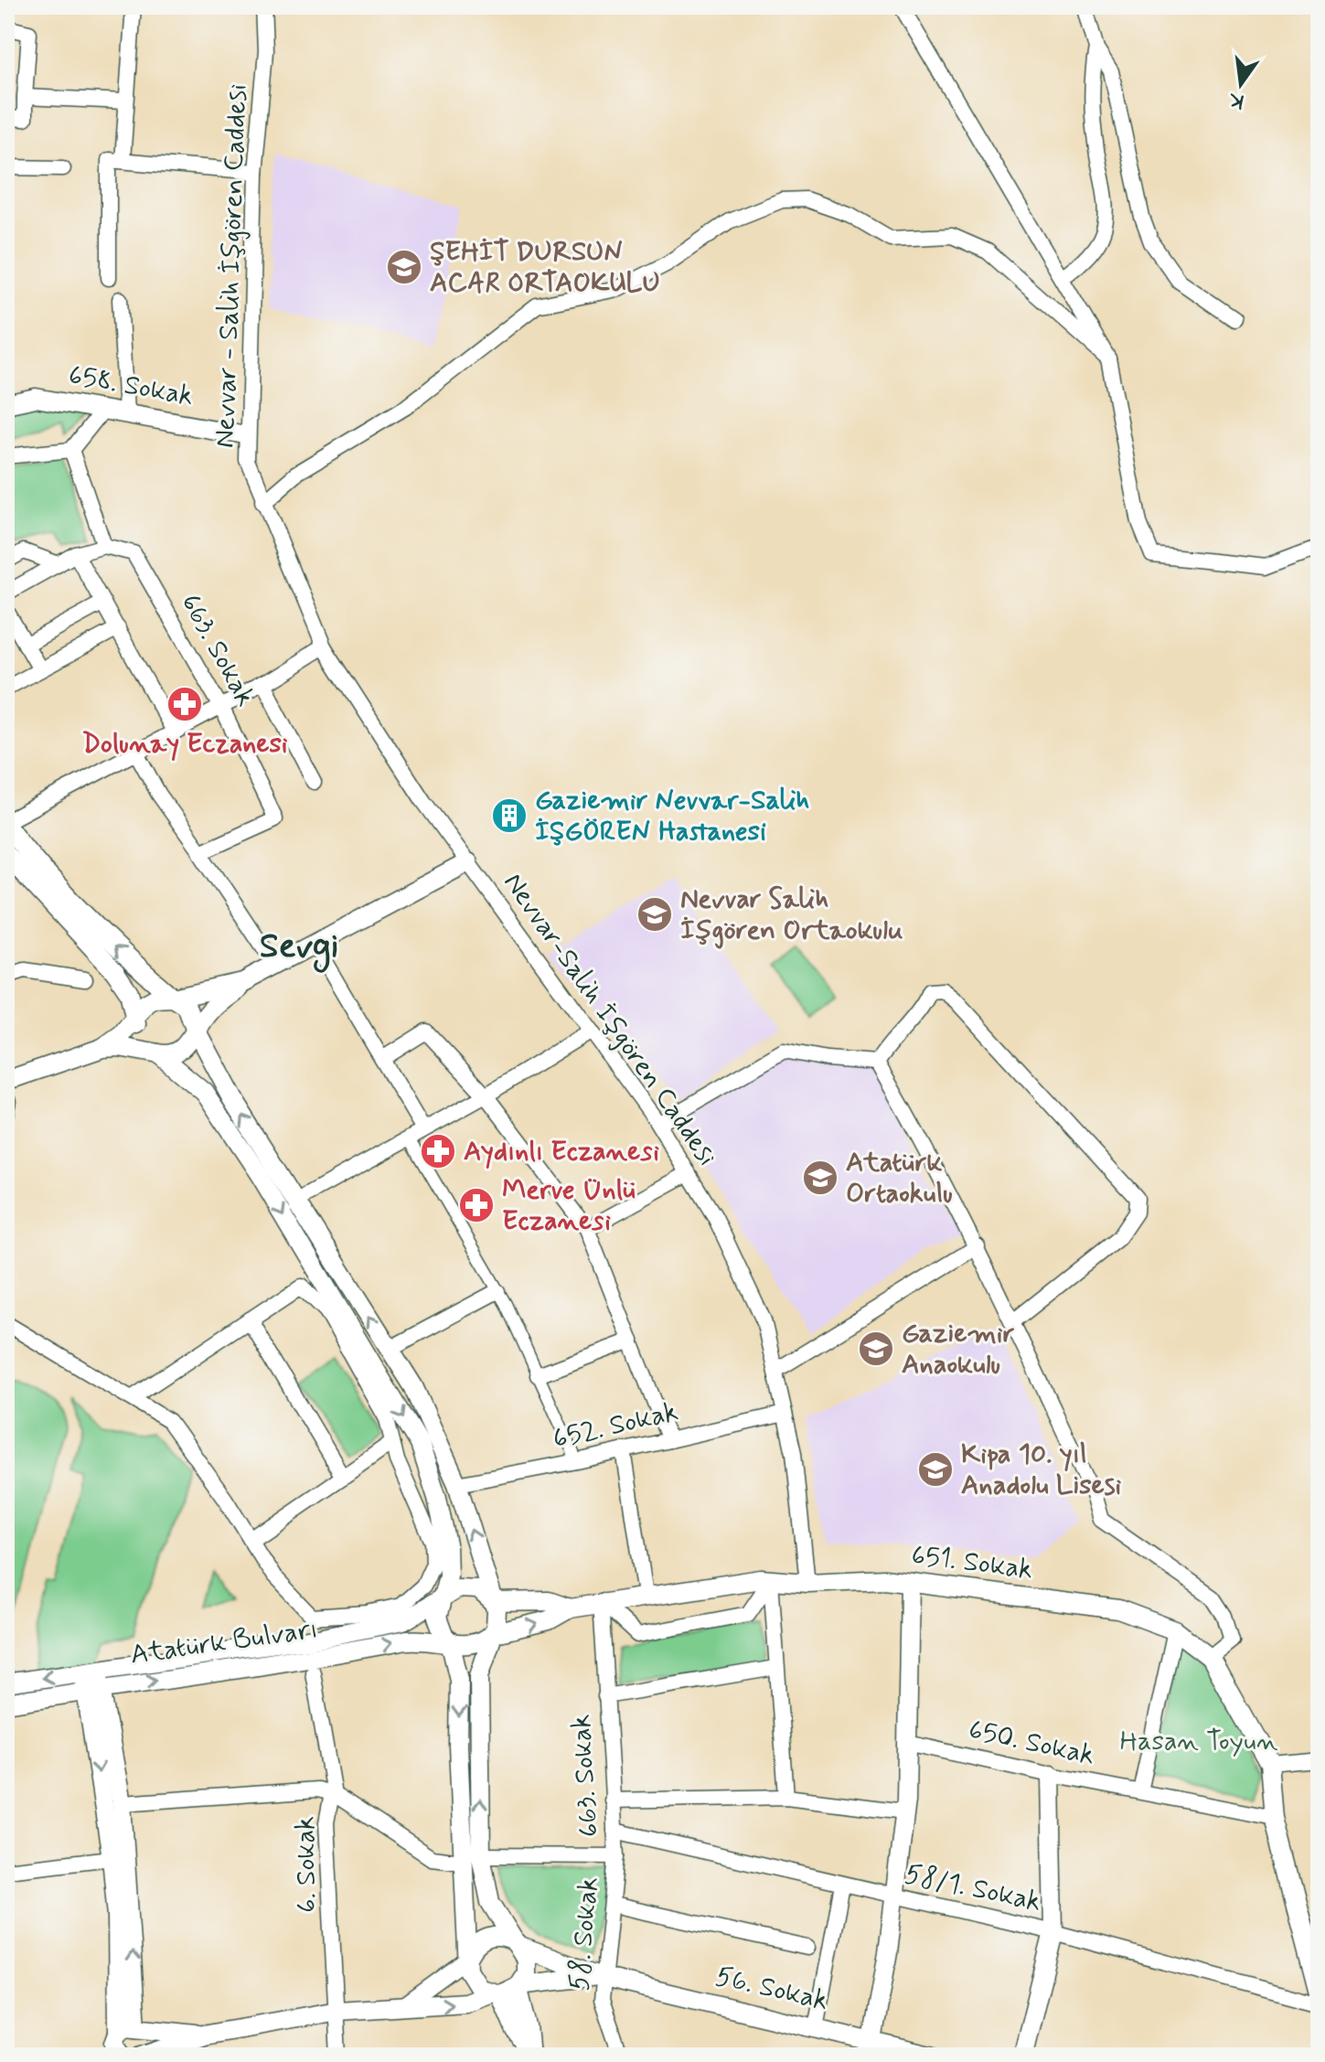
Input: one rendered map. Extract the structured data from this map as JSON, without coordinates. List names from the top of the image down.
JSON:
{
  "streets": {
    "street": [
      "Nevvar - Salih İşgören Caddesi",
      "658. Sokak",
      "663. Sokak",
      "Nevvar-Salih İşgören Caddesi",
      "652. Sokak",
      "651. Sokak",
      "Atatürk Bulvarı",
      "650. Sokak",
      "6. Sokak",
      "58/1. Sokak",
      "58. Sokak",
      "56. Sokak"
    ]
  },
  "crossings": [
    ["Nevvar - Salih İşgören Caddesi", "658. Sokak"],
    ["Nevvar - Salih İşgören Caddesi", "Nevvar-Salih İşgören Caddesi"],
    ["663. Sokak", "651. Sokak"],
    ["663. Sokak", "58/1. Sokak"],
    ["663. Sokak", "58. Sokak"],
    ["Nevvar-Salih İşgören Caddesi", "652. Sokak"],
    ["Nevvar-Salih İşgören Caddesi", "651. Sokak"],
    ["651. Sokak", "Atatürk Bulvarı"],
    ["651. Sokak", "650. Sokak"],
    ["6. Sokak", "56. Sokak"],
    ["58. Sokak", "56. Sokak"]
  ],
  "districts": ["Sevgi"],
  "parks": ["Hasan Toyun"],
  "places": {
    "school or university": [
      "ŞEHİT DURSUN ACAR ORTAOKULU",
      "Nevvar Salih İşgören Ortaokulu",
      "Atatürk Ortaokulu",
      "Gaziemir Anaokulu",
      "Kipa 10. yıl Anadolu Lisesi"
    ],
    "pharmacy": ["Dolunay Eczanesi", "Aydınlı Eczanesi", "Merve Ünlü Eczanesi"],
    "building": ["Gaziemir Nevvar-Salih İŞGÖREN Hastanesi"]
  },
  "north": "bottom"
}
